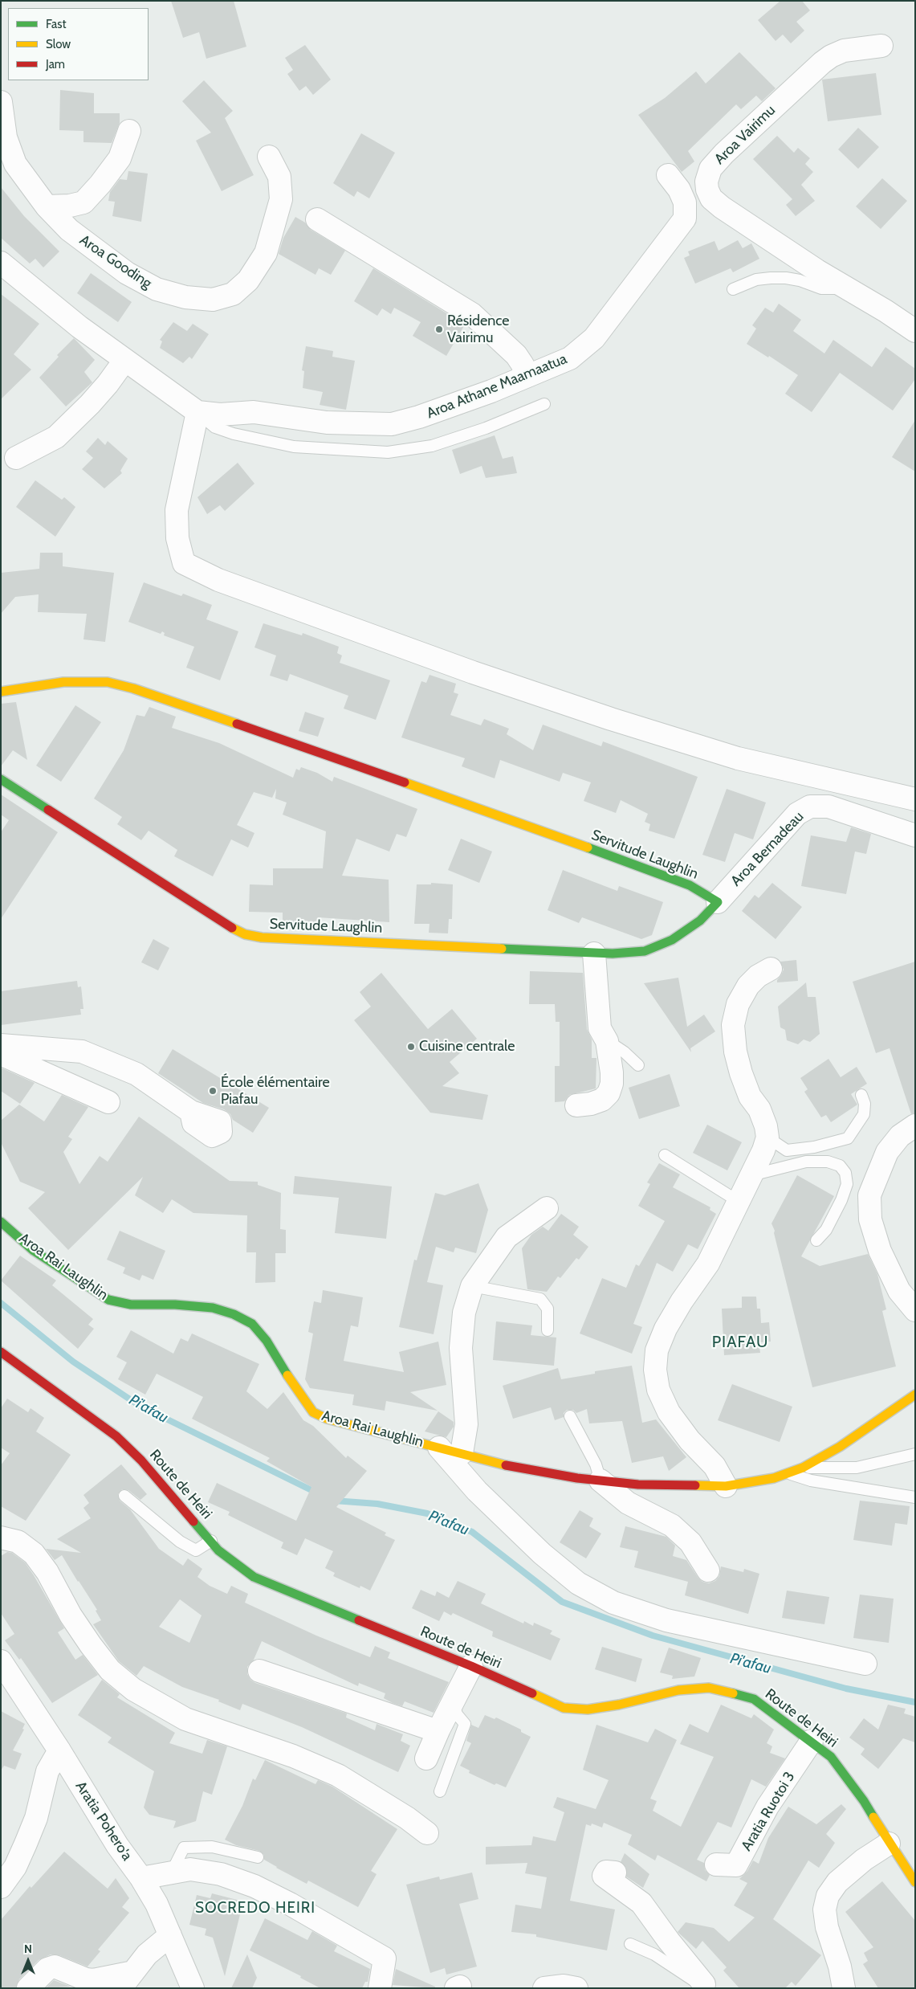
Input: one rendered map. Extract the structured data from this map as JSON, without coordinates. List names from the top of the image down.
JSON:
{
  "streets": {
    "street": [
      "Aroa Vairimu",
      "Aroa Gooding",
      "Aroa Athane Maamaatua",
      "Aroa Bernadeau",
      "Servitude Laughlin",
      "Aroa Rai Laughlin",
      "Route de Heiri",
      "Aratia Ruotoi 3",
      "Aratia Pohero'a"
    ]
  },
  "crossings": [
    ["Aroa Bernadeau", "Servitude Laughlin"],
    ["Route de Heiri", "Aratia Ruotoi 3"]
  ],
  "districts": ["PIAFAU", "SOCREDO HEIRI"],
  "water": ["Pi'afau"],
  "places": ["Résidence Vairimu", "Cuisine centrale", "École élémentaire Piafau"],
  "legend": ["Fast", "Slow", "Jam"],
  "north": "top"
}
